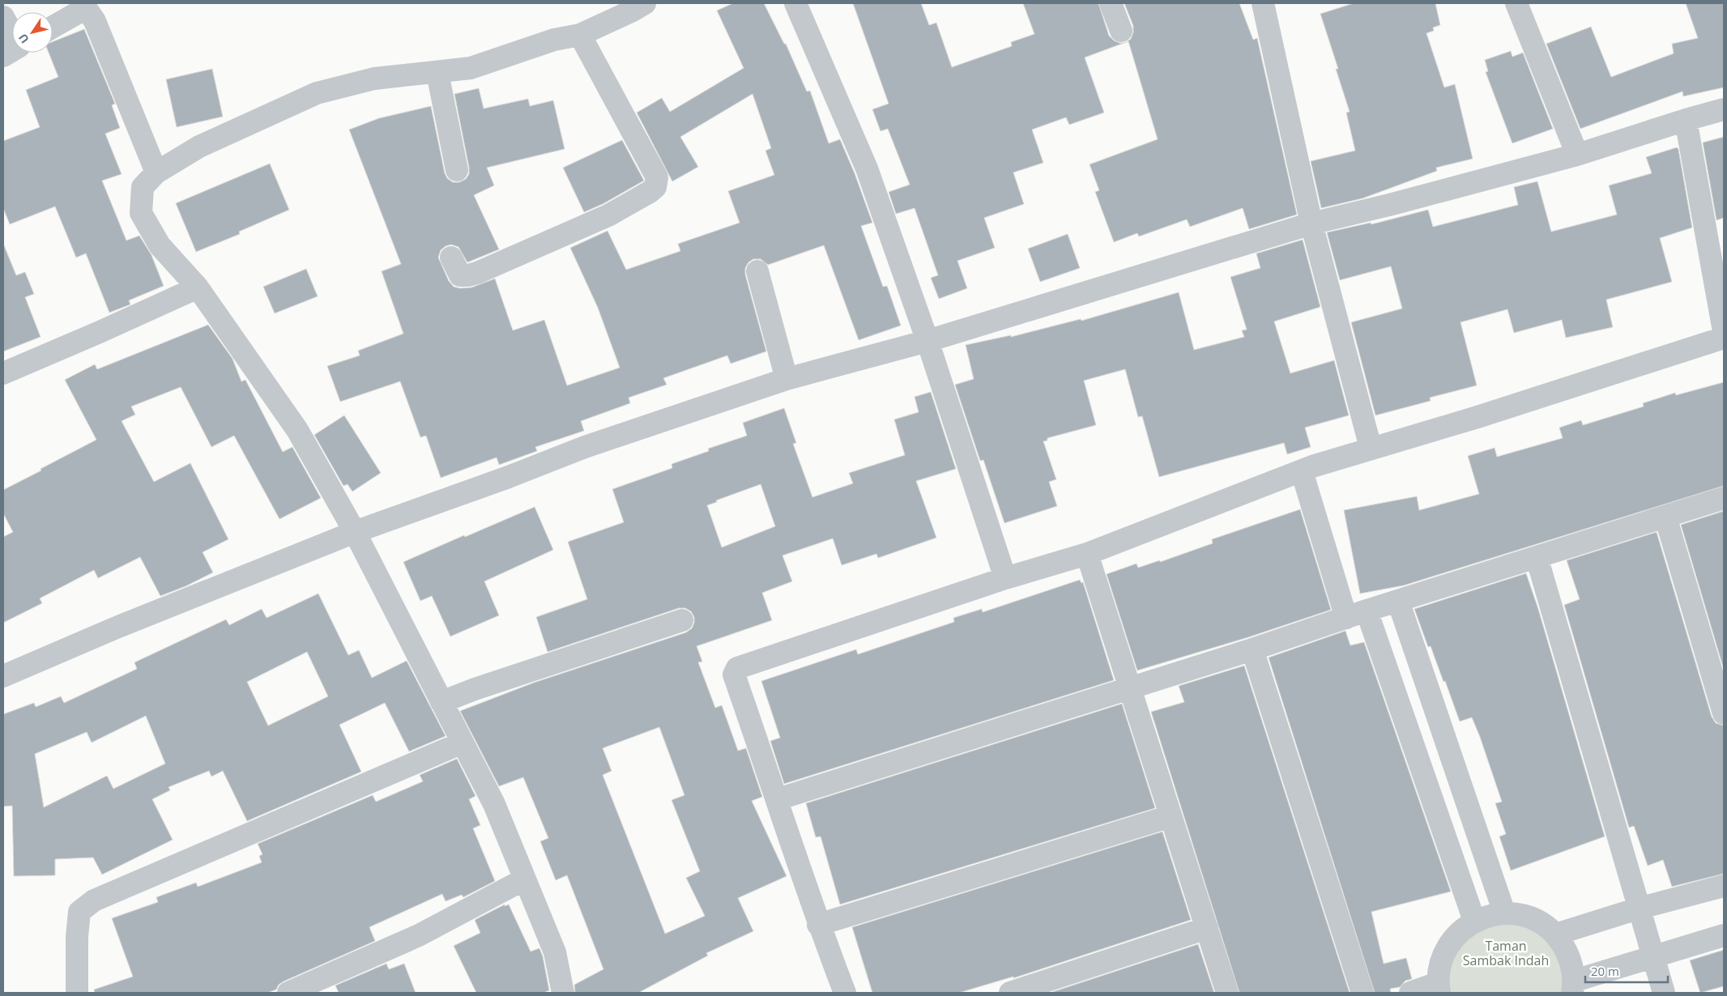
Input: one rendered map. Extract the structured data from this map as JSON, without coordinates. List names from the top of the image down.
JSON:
{
  "parks": ["Taman Sambak Indah"],
  "scale_bar": "20 m",
  "north": "bottom left"
}
